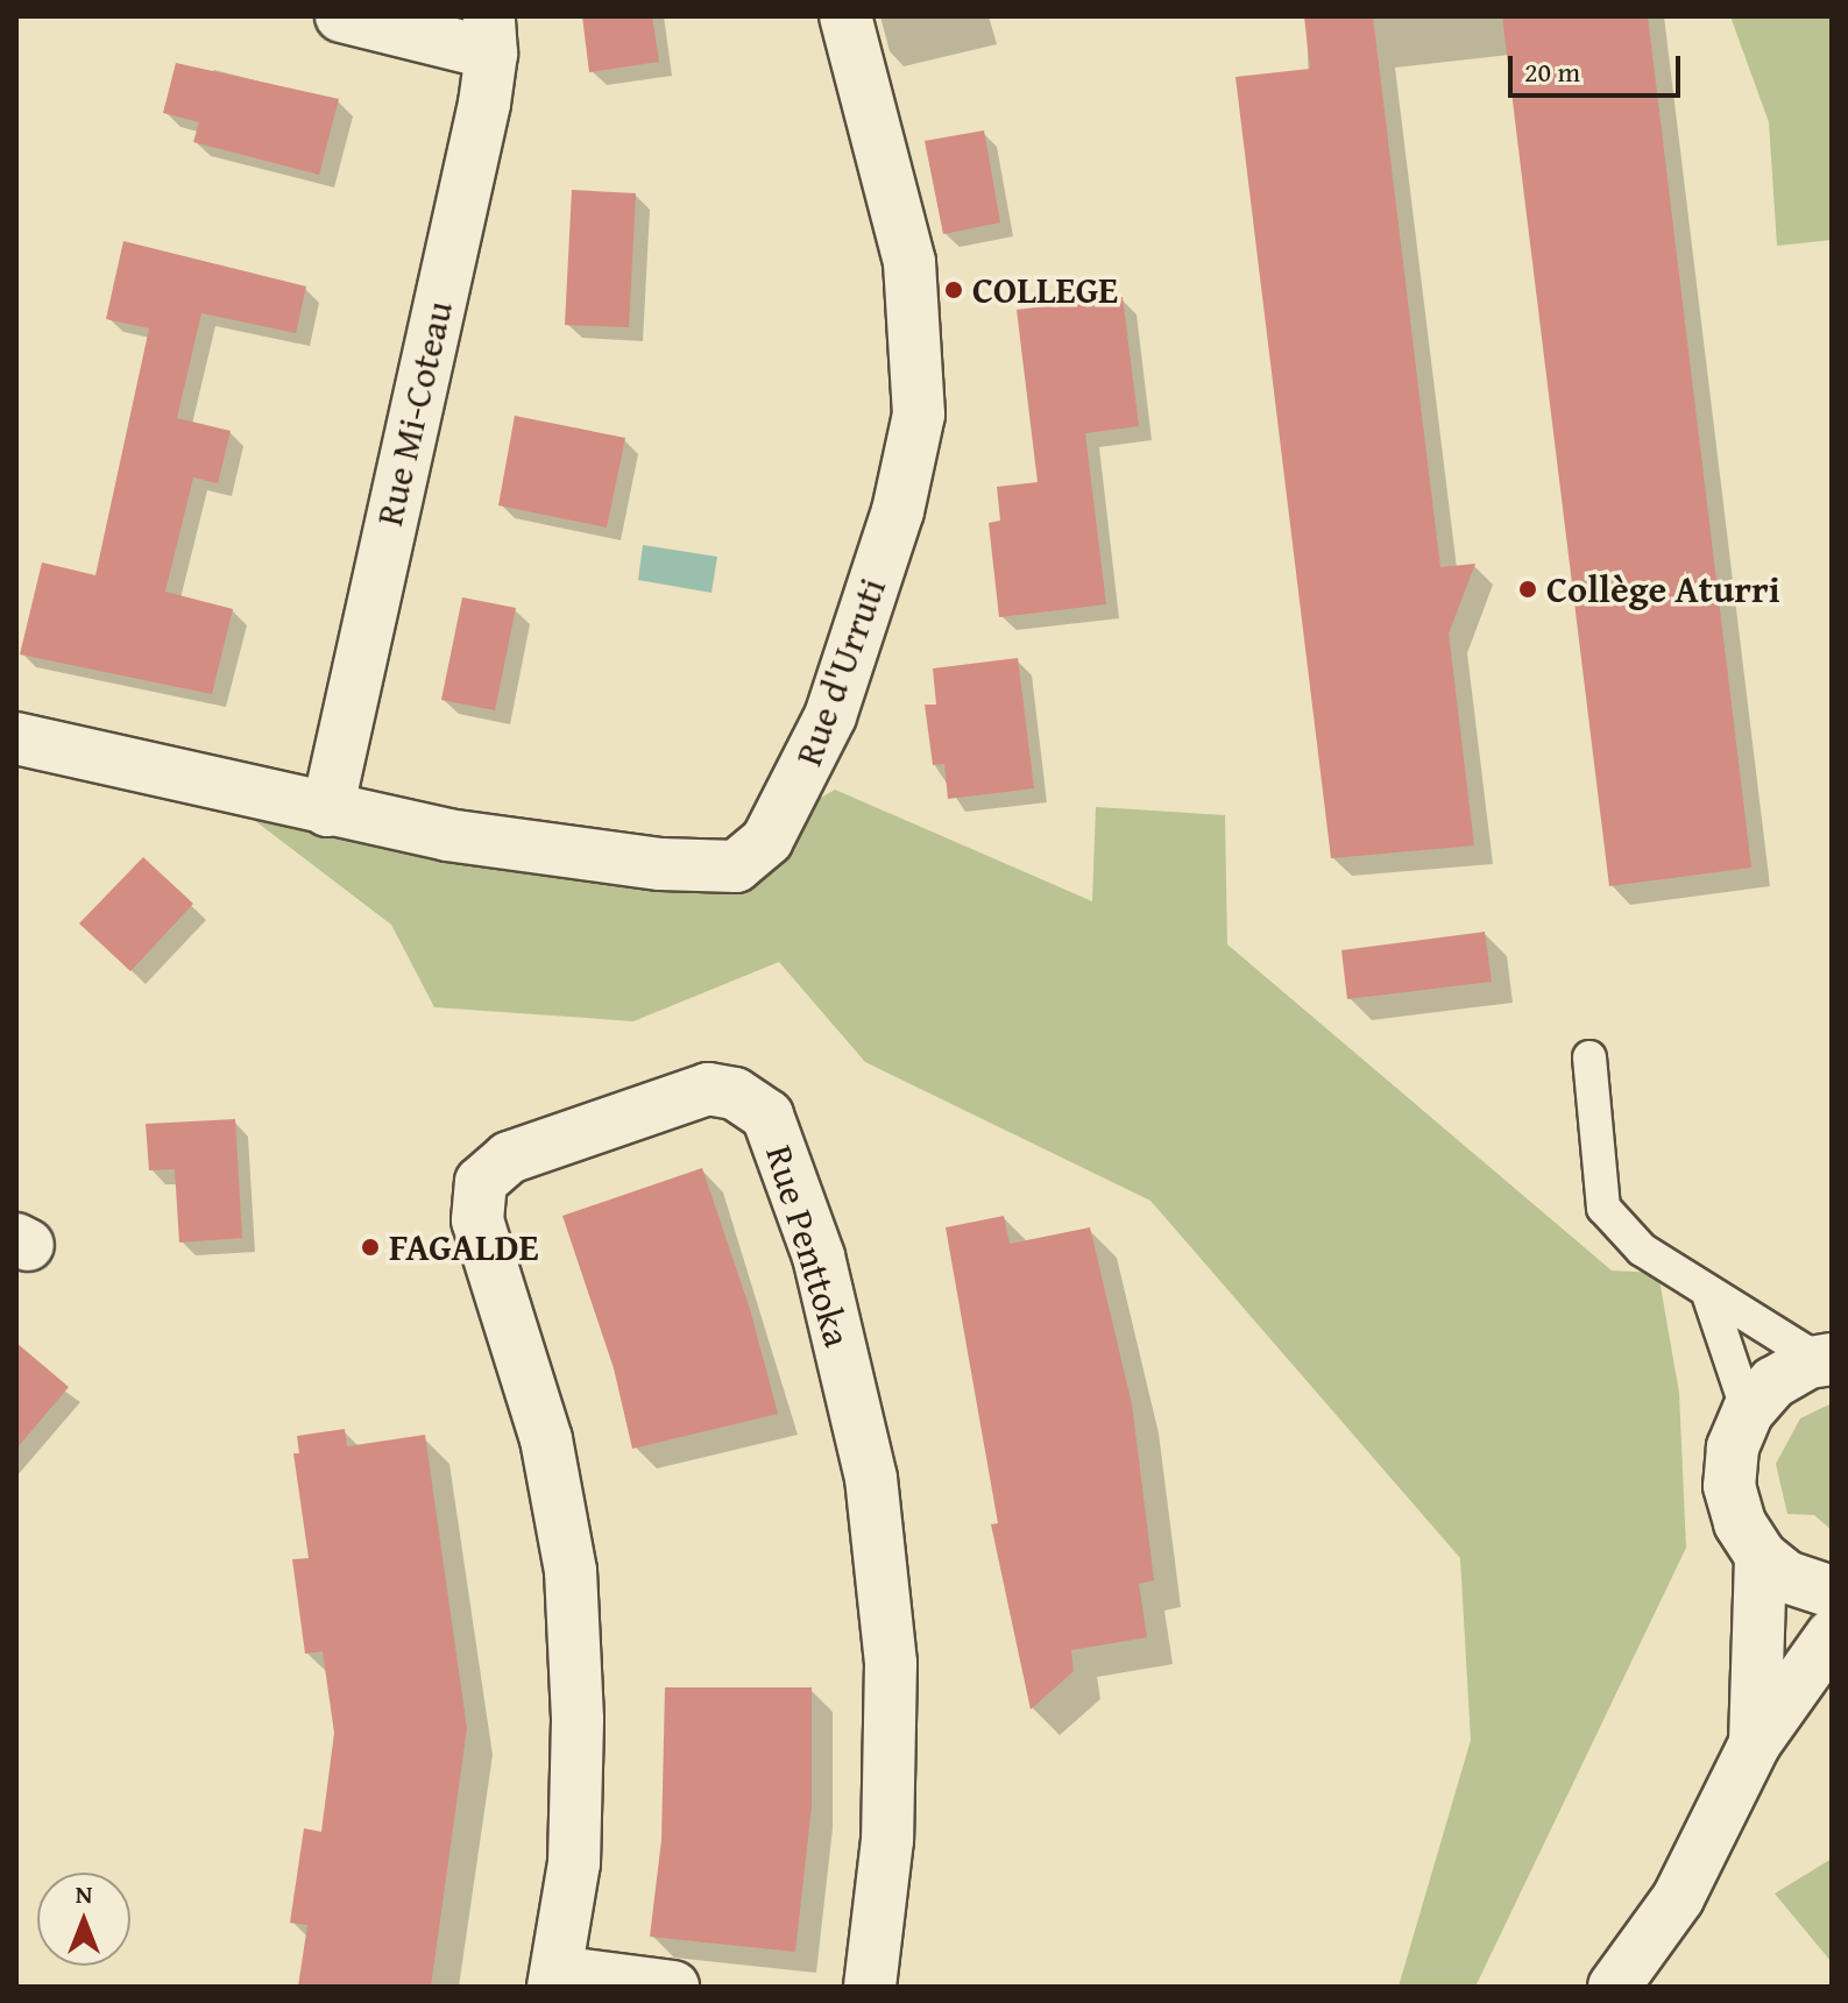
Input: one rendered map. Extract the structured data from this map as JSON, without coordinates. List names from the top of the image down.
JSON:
{
  "streets": {
    "street": ["Rue Mi-Coteau", "Rue d'Urruti", "Rue Penttoka"]
  },
  "crossings": [
    ["Rue Mi-Coteau", "Rue d'Urruti"]
  ],
  "places": ["COLLEGE", "Collège Aturri", "FAGALDE"],
  "scale_bar": "20 m",
  "north": "top"
}
